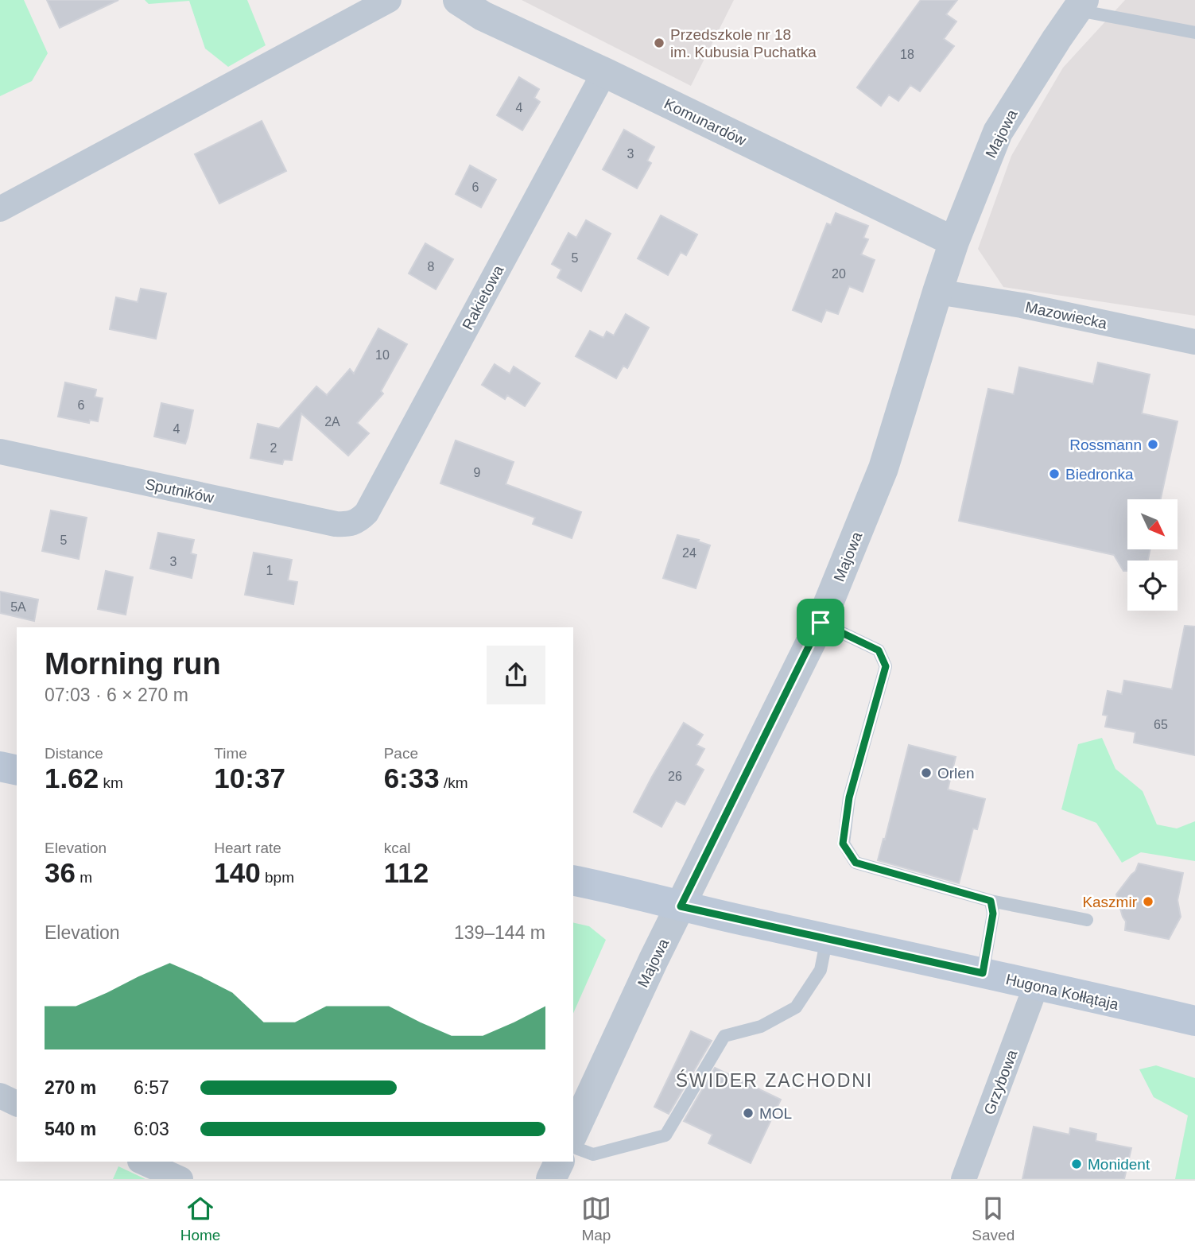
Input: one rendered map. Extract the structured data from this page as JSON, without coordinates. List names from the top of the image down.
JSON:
{
  "streets": {
    "main road": ["Hugona Kołłątaja"],
    "street": [
      "Komunardów",
      "Majowa",
      "Rakietowa",
      "Mazowiecka",
      "Sputników",
      "Grzybowa"
    ]
  },
  "crossings": [
    ["Komunardów", "Majowa"],
    ["Komunardów", "Rakietowa"],
    ["Majowa", "Mazowiecka"],
    ["Majowa", "Hugona Kołłątaja"],
    ["Rakietowa", "Sputników"],
    ["Hugona Kołłątaja", "Grzybowa"]
  ],
  "districts": ["ŚWIDER ZACHODNI"],
  "places": [
    "Przedszkole nr 18 im. Kubusia Puchatka",
    "Rossmann",
    "Biedronka",
    "Orlen",
    "Kaszmir",
    "MOL",
    "Monident"
  ],
  "house_numbers": [
    "18",
    "4",
    "3",
    "6",
    "5",
    "8",
    "20",
    "10",
    "6",
    "2A",
    "4",
    "2",
    "9",
    "5",
    "24",
    "3",
    "1",
    "5A",
    "65",
    "26"
  ],
  "north": "bottom right",
  "page": {
    "heading": ["Morning run", "07:03 · 6 × 270 m"],
    "stats": [
      ["Distance", "1.62 km"],
      ["Time", "10:37"],
      ["Pace", "6:33 /km"],
      ["Elevation", "36 m"],
      ["Heart rate", "140 bpm"],
      ["kcal", "112"]
    ],
    "chart": ["Elevation", "139–144 m"],
    "list": [
      {
        "name": "270 m",
        "note": "6:57"
      },
      {
        "name": "540 m",
        "note": "6:03"
      }
    ],
    "tabs": ["Home", "Map", "Saved"]
  }
}
